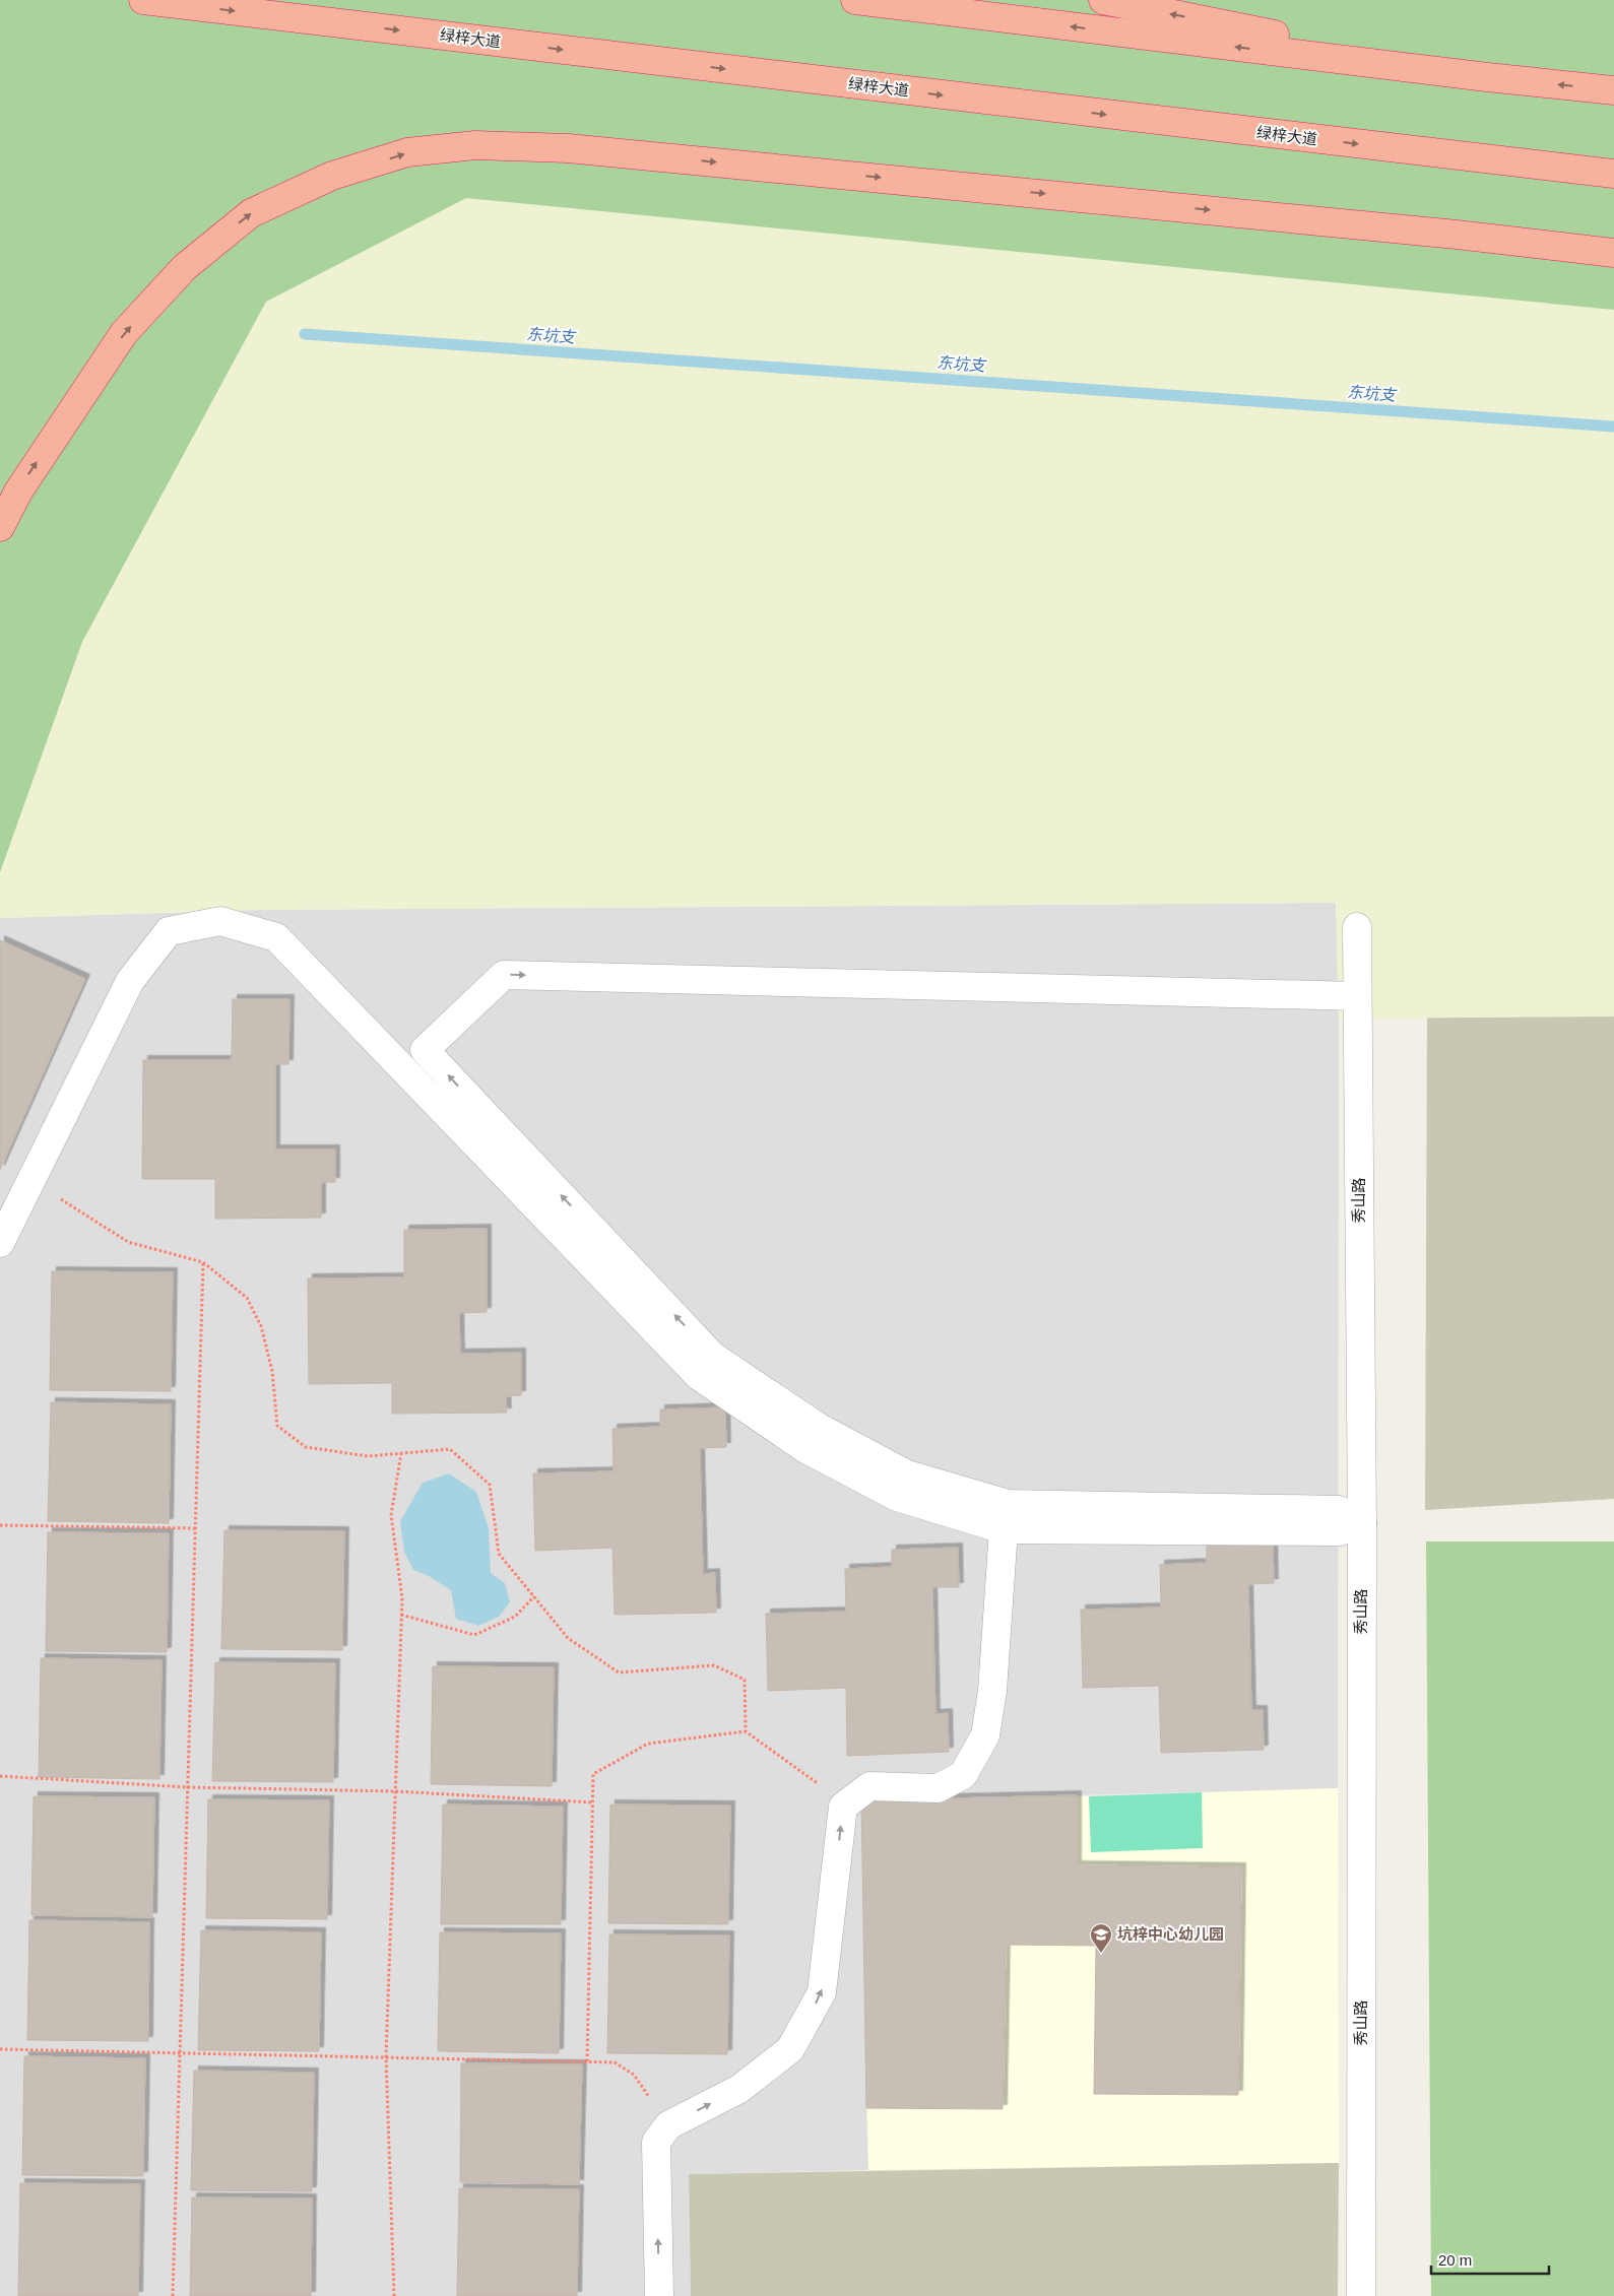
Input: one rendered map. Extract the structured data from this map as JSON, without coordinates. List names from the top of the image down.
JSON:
{
  "streets": {
    "highway": ["绿梓大道"],
    "street": ["秀山路"]
  },
  "water": ["东坑支"],
  "places": {
    "school or university": ["坑梓中心幼儿园"]
  },
  "scale_bar": "20 m"
}
